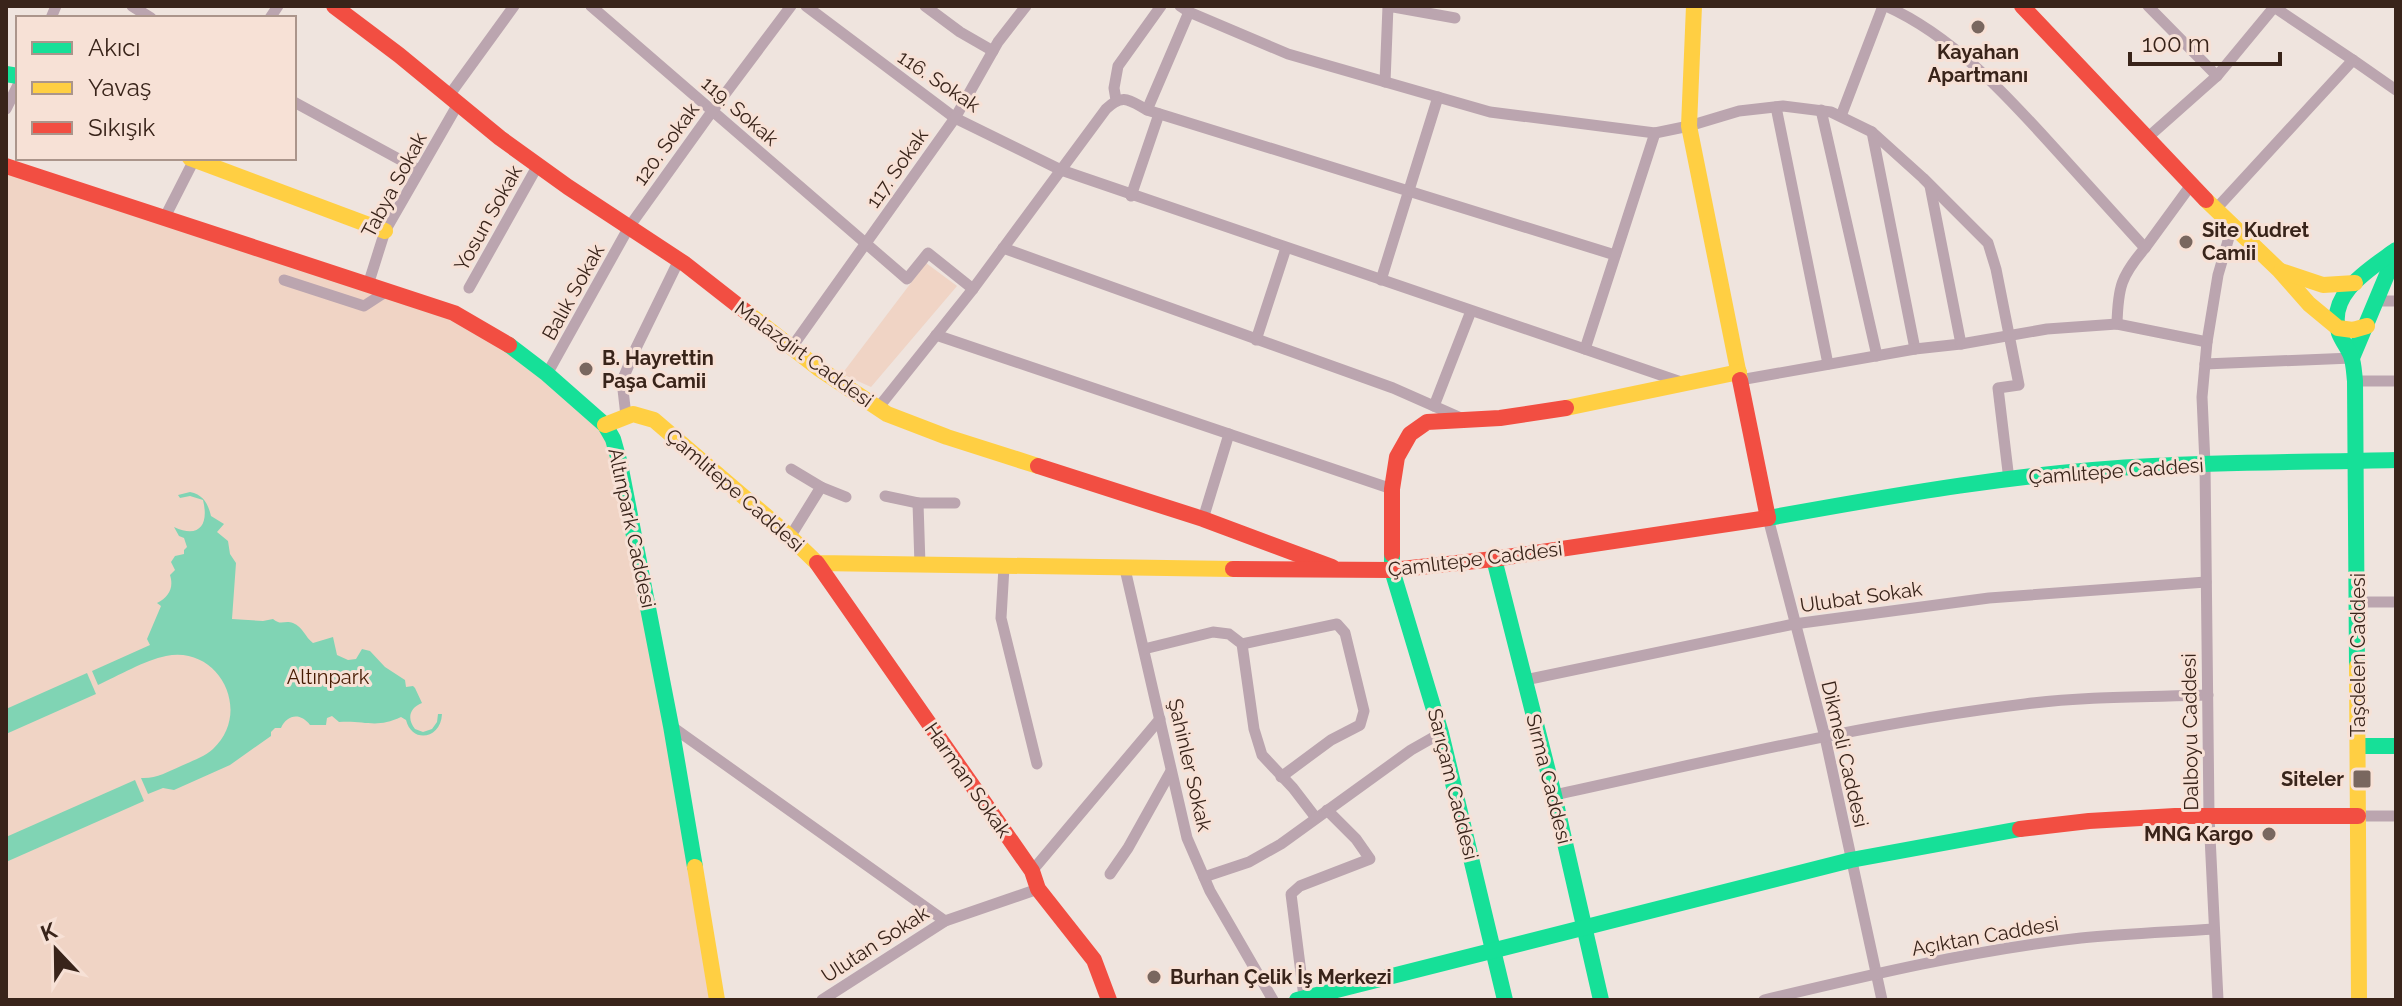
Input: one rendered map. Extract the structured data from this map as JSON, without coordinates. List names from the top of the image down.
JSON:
{
  "streets": {
    "street": [
      "116. Sokak",
      "119. Sokak",
      "120. Sokak",
      "117. Sokak",
      "Tabya Sokak",
      "Yosun Sokak",
      "Balık Sokak",
      "Malazgirt Caddesi",
      "Çamlıtepe Caddesi",
      "Altınpark Caddesi",
      "Ulubat Sokak",
      "Taşdelen Caddesi",
      "Dalboyu Caddesi",
      "Dikmeli Caddesi",
      "Şahinler Sokak",
      "Sırma Caddesi",
      "Harman Sokak",
      "Sarıçam Caddesi",
      "Açıktan Caddesi",
      "Ulutan Sokak"
    ]
  },
  "crossings": [
    ["116. Sokak", "117. Sokak"],
    ["116. Sokak", "Sarıçam Caddesi"],
    ["119. Sokak", "120. Sokak"],
    ["119. Sokak", "117. Sokak"],
    ["120. Sokak", "Balık Sokak"],
    ["120. Sokak", "Malazgirt Caddesi"],
    ["117. Sokak", "Malazgirt Caddesi"],
    ["Tabya Sokak", "Malazgirt Caddesi"],
    ["Tabya Sokak", "Altınpark Caddesi"],
    ["Yosun Sokak", "Malazgirt Caddesi"],
    ["Balık Sokak", "Malazgirt Caddesi"],
    ["Balık Sokak", "Altınpark Caddesi"],
    ["Malazgirt Caddesi", "Çamlıtepe Caddesi"],
    ["Çamlıtepe Caddesi", "Taşdelen Caddesi"],
    ["Çamlıtepe Caddesi", "Dalboyu Caddesi"],
    ["Çamlıtepe Caddesi", "Dikmeli Caddesi"],
    ["Çamlıtepe Caddesi", "Şahinler Sokak"],
    ["Çamlıtepe Caddesi", "Sırma Caddesi"],
    ["Çamlıtepe Caddesi", "Harman Sokak"],
    ["Çamlıtepe Caddesi", "Sarıçam Caddesi"],
    ["Ulubat Sokak", "Dalboyu Caddesi"],
    ["Ulubat Sokak", "Dikmeli Caddesi"],
    ["Ulubat Sokak", "Sırma Caddesi"],
    ["Dalboyu Caddesi", "Açıktan Caddesi"],
    ["Dikmeli Caddesi", "Açıktan Caddesi"],
    ["Harman Sokak", "Ulutan Sokak"]
  ],
  "parks": ["Altınpark"],
  "places": {
    "other": [
      "Kayahan Apartmanı",
      "Site Kudret Camii",
      "B. Hayrettin Paşa Camii",
      "MNG Kargo",
      "Burhan Çelik İş Merkezi"
    ],
    "transit": ["Siteler"]
  },
  "legend": ["Akıcı", "Yavaş", "Sıkışık"],
  "scale_bar": "100 m",
  "north": "top"
}
